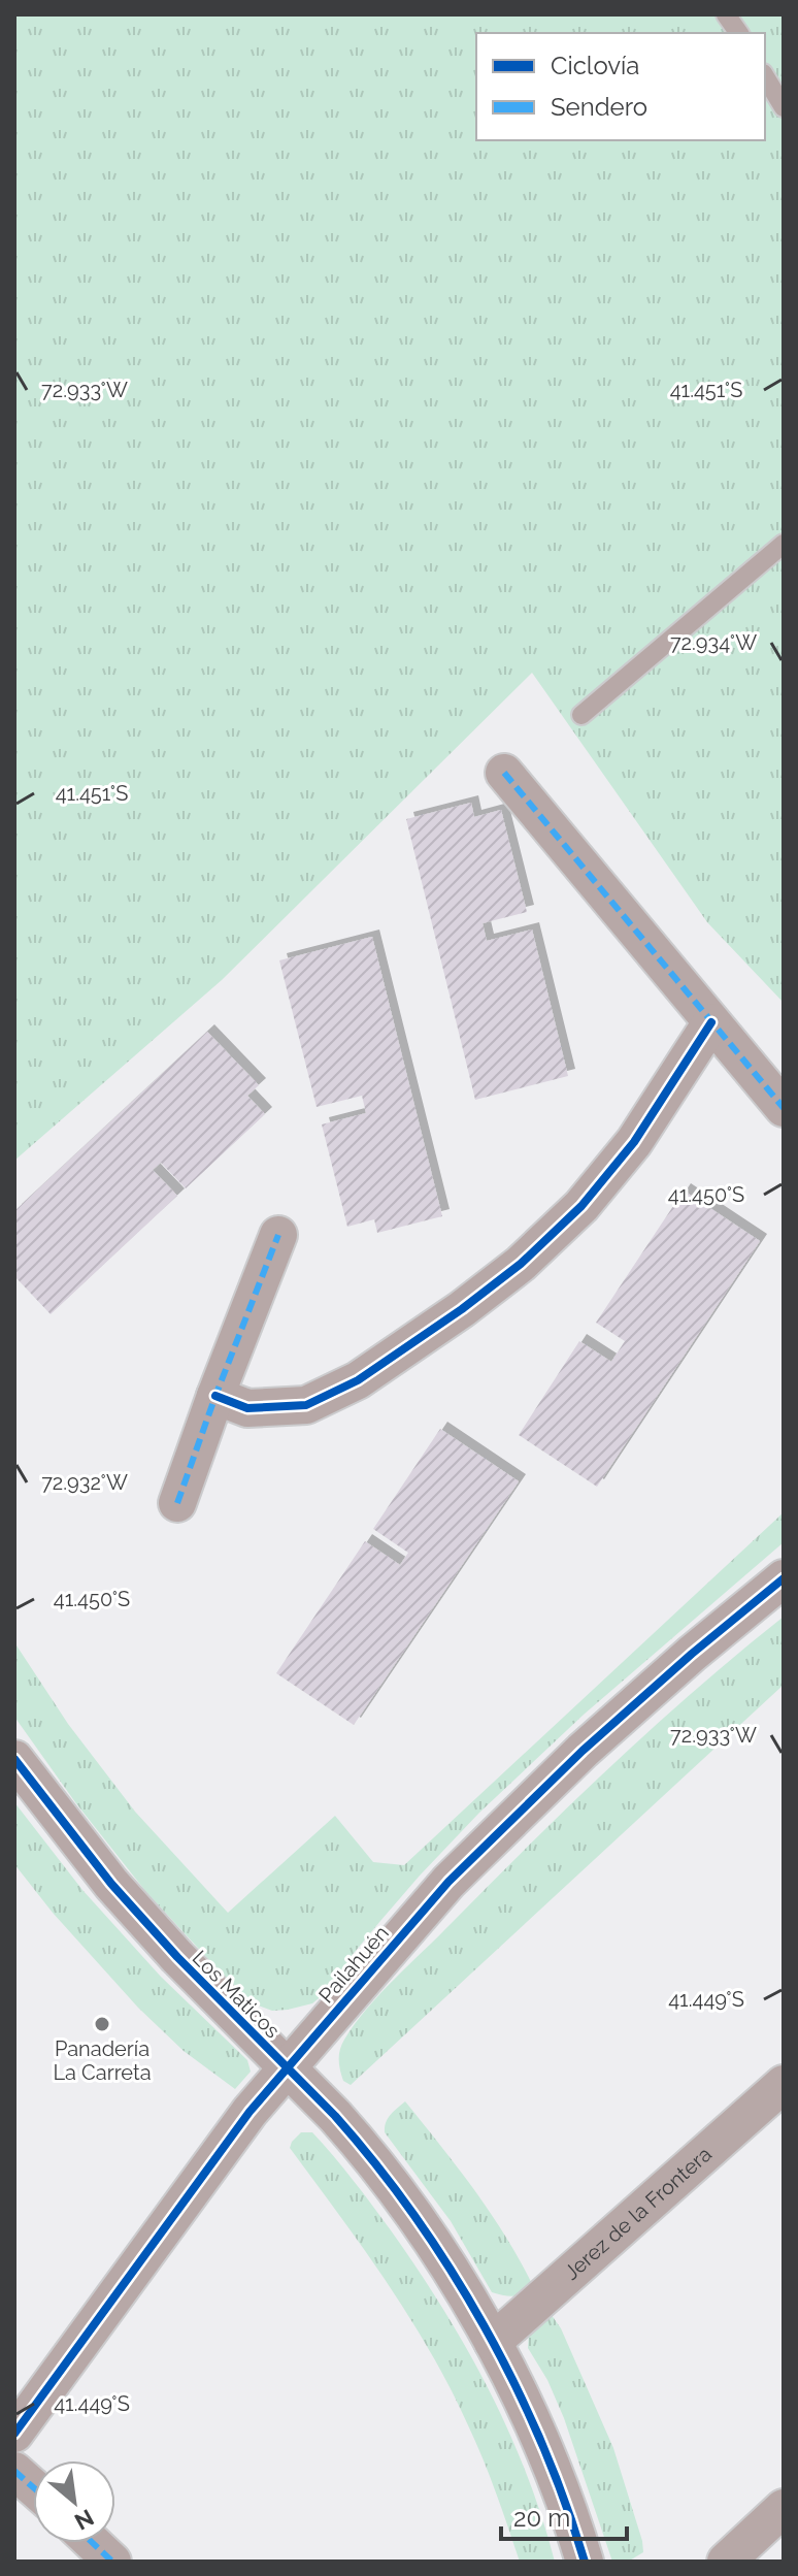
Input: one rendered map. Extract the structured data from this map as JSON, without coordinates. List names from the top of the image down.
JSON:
{
  "streets": {
    "street": ["Pailahuén", "Los Maticos", "Jerez de la Frontera"]
  },
  "crossings": [
    ["Pailahuén", "Los Maticos"],
    ["Los Maticos", "Jerez de la Frontera"]
  ],
  "places": ["Panadería La Carreta"],
  "legend": ["Ciclovía", "Sendero"],
  "scale_bar": "20 m",
  "north": "bottom right",
  "coordinates": [
    "41.451°S",
    "72.933°W",
    "72.934°W",
    "41.450°S",
    "72.932°W",
    "41.449°S"
  ]
}
